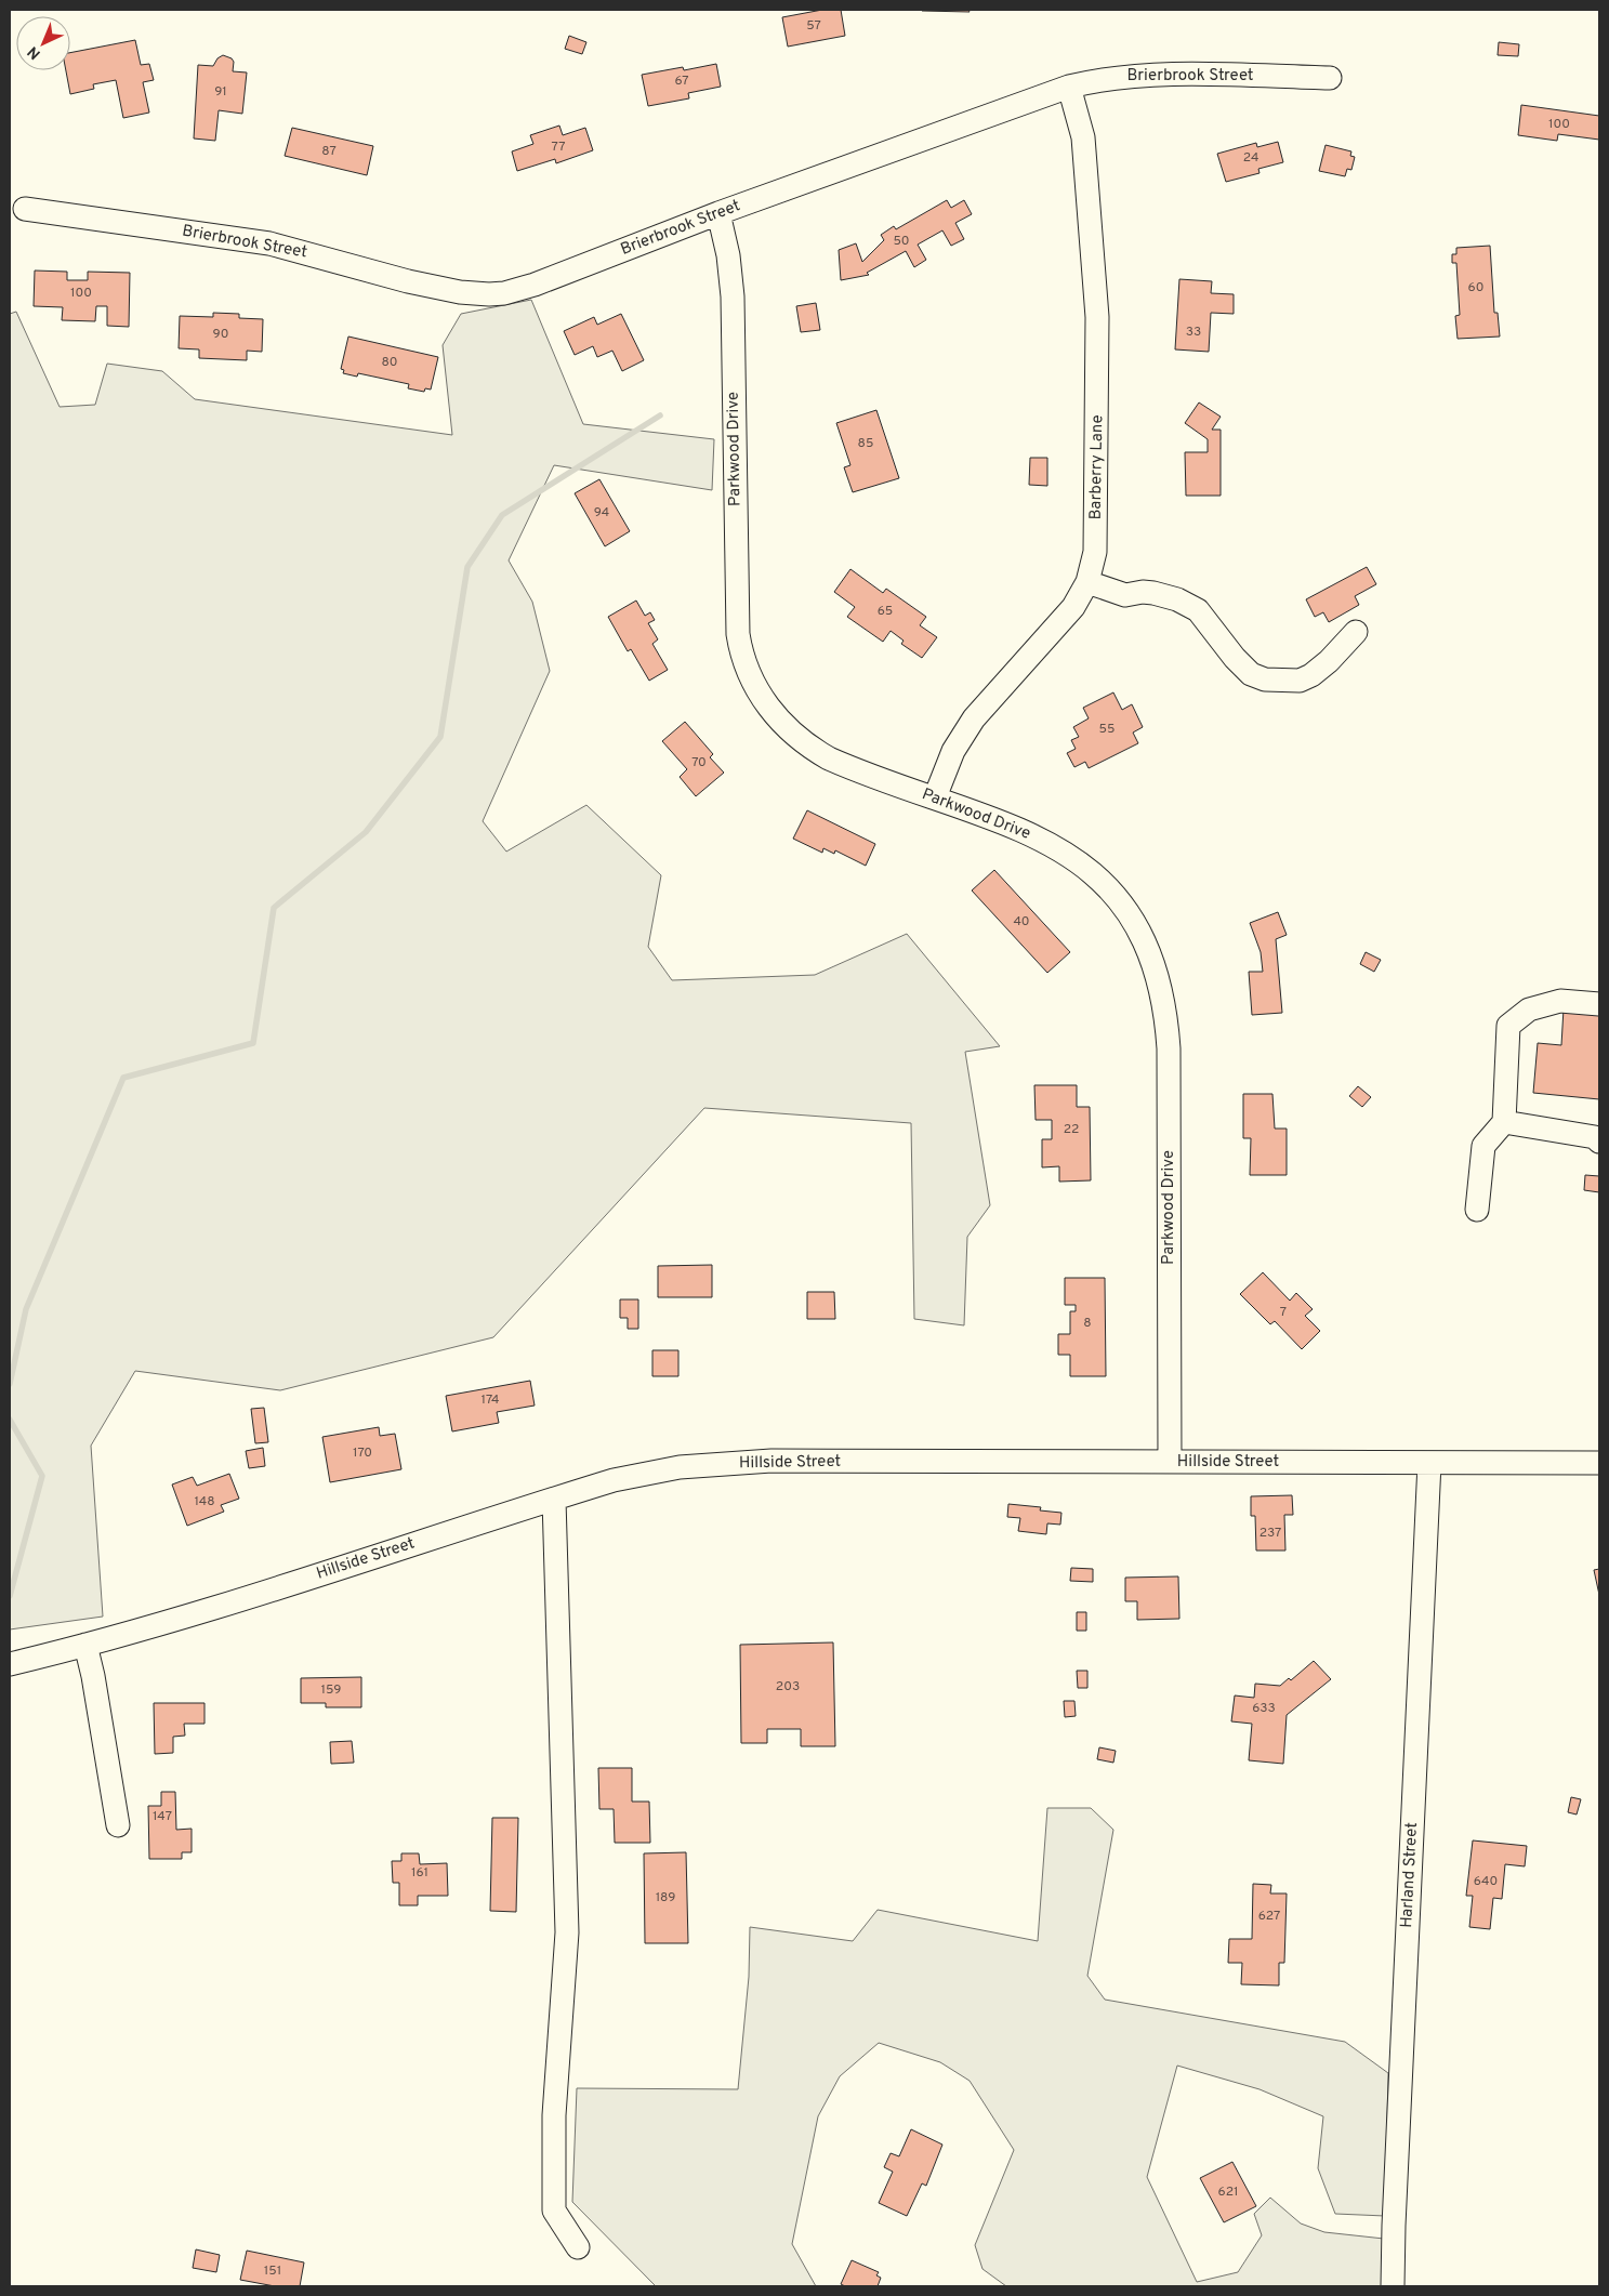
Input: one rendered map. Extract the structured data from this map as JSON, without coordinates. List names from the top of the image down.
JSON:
{
  "streets": {
    "street": [
      "Brierbrook Street",
      "Parkwood Drive",
      "Barberry Lane",
      "Hillside Street",
      "Harland Street"
    ]
  },
  "crossings": [
    ["Brierbrook Street", "Parkwood Drive"],
    ["Brierbrook Street", "Barberry Lane"],
    ["Parkwood Drive", "Barberry Lane"],
    ["Parkwood Drive", "Hillside Street"],
    ["Hillside Street", "Harland Street"]
  ],
  "house_numbers": [
    "57",
    "67",
    "91",
    "100",
    "77",
    "87",
    "24",
    "50",
    "60",
    "100",
    "33",
    "90",
    "80",
    "85",
    "94",
    "65",
    "55",
    "70",
    "40",
    "22",
    "7",
    "8",
    "174",
    "170",
    "148",
    "237",
    "203",
    "159",
    "633",
    "147",
    "161",
    "640",
    "189",
    "627",
    "621",
    "151"
  ],
  "north": "bottom left"
}
